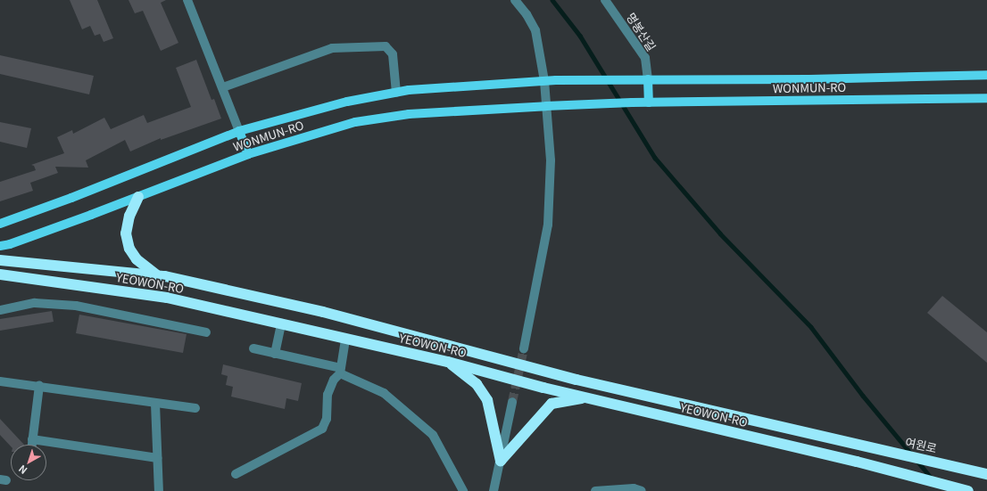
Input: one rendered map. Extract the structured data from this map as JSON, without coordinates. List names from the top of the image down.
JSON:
{
  "streets": {
    "highway": ["YEOWON-RO", "여원로"],
    "main road": ["WONMUN-RO"],
    "street": ["명봉산길"]
  },
  "crossings": [
    ["명봉산길", "WONMUN-RO"],
    ["YEOWON-RO", "여원로"]
  ],
  "north": "bottom left"
}
